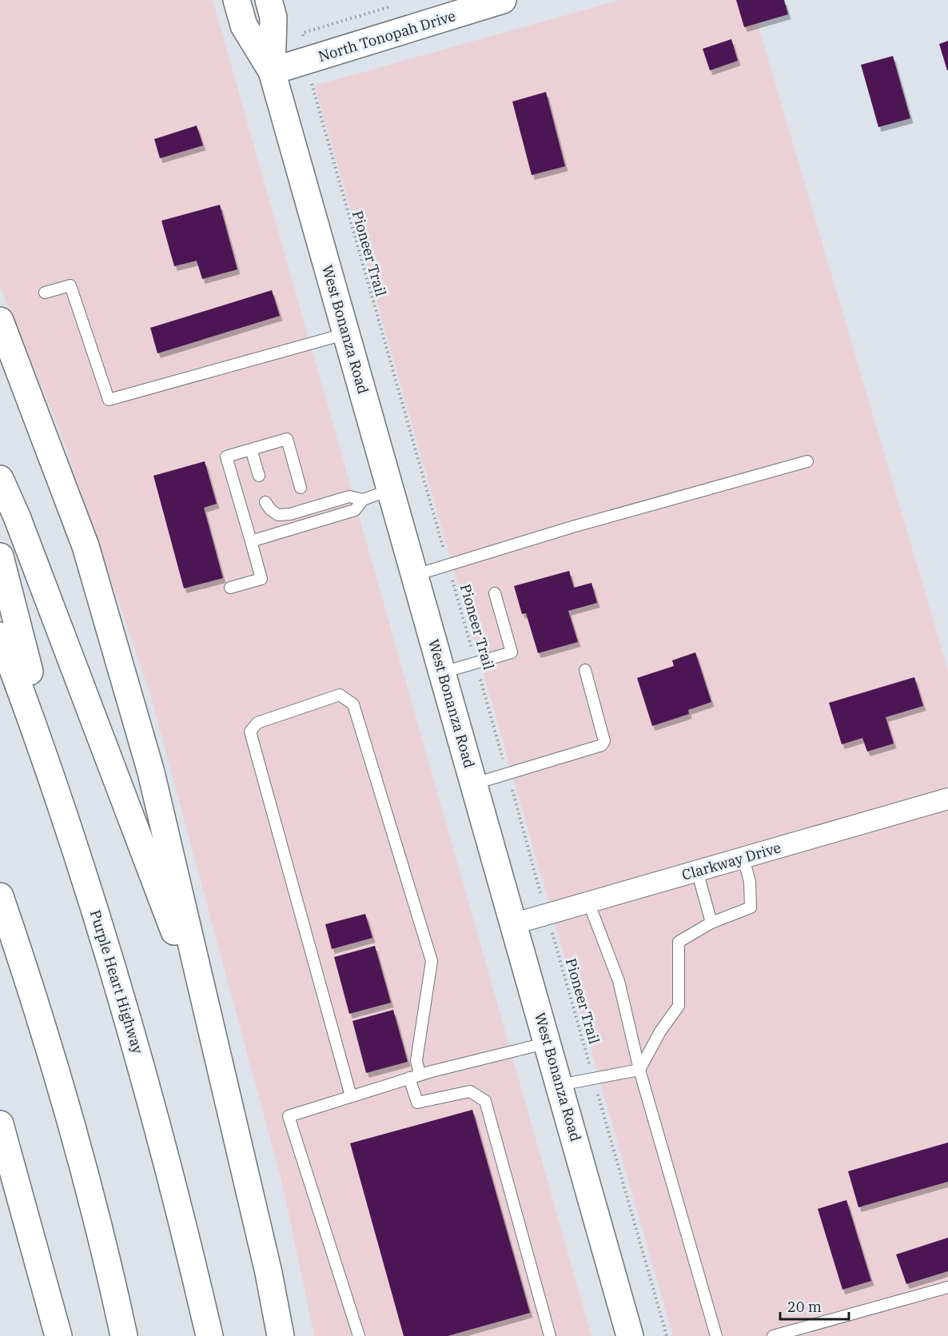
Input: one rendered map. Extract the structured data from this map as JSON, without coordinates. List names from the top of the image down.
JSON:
{
  "streets": {
    "main road": ["North Tonopah Drive", "West Bonanza Road", "Purple Heart Highway"],
    "street": ["Clarkway Drive"],
    "path": ["Pioneer Trail"]
  },
  "crossings": [
    ["North Tonopah Drive", "Pioneer Trail"],
    ["North Tonopah Drive", "West Bonanza Road"],
    ["Pioneer Trail", "Clarkway Drive"],
    ["West Bonanza Road", "Clarkway Drive"]
  ],
  "scale_bar": "20 m"
}
